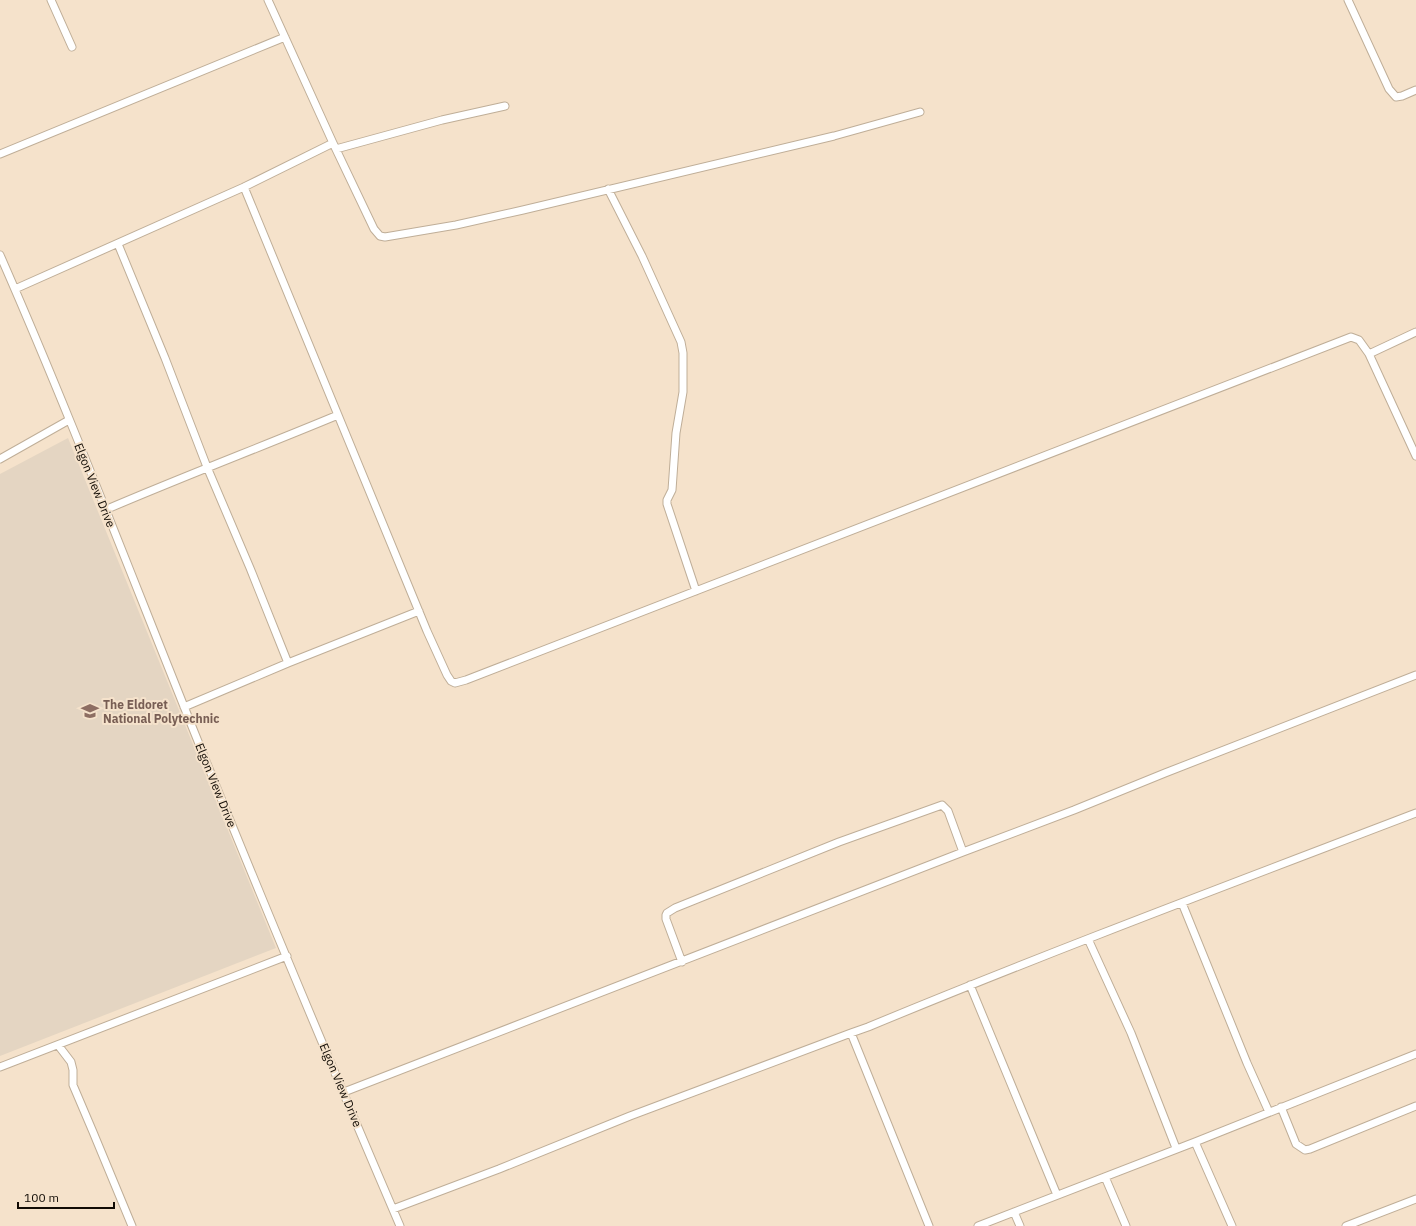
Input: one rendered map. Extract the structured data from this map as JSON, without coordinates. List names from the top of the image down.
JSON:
{
  "streets": {
    "street": ["Elgon View Drive"]
  },
  "places": {
    "school or university": ["The Eldoret National Polytechnic"]
  },
  "scale_bar": "100 m"
}
